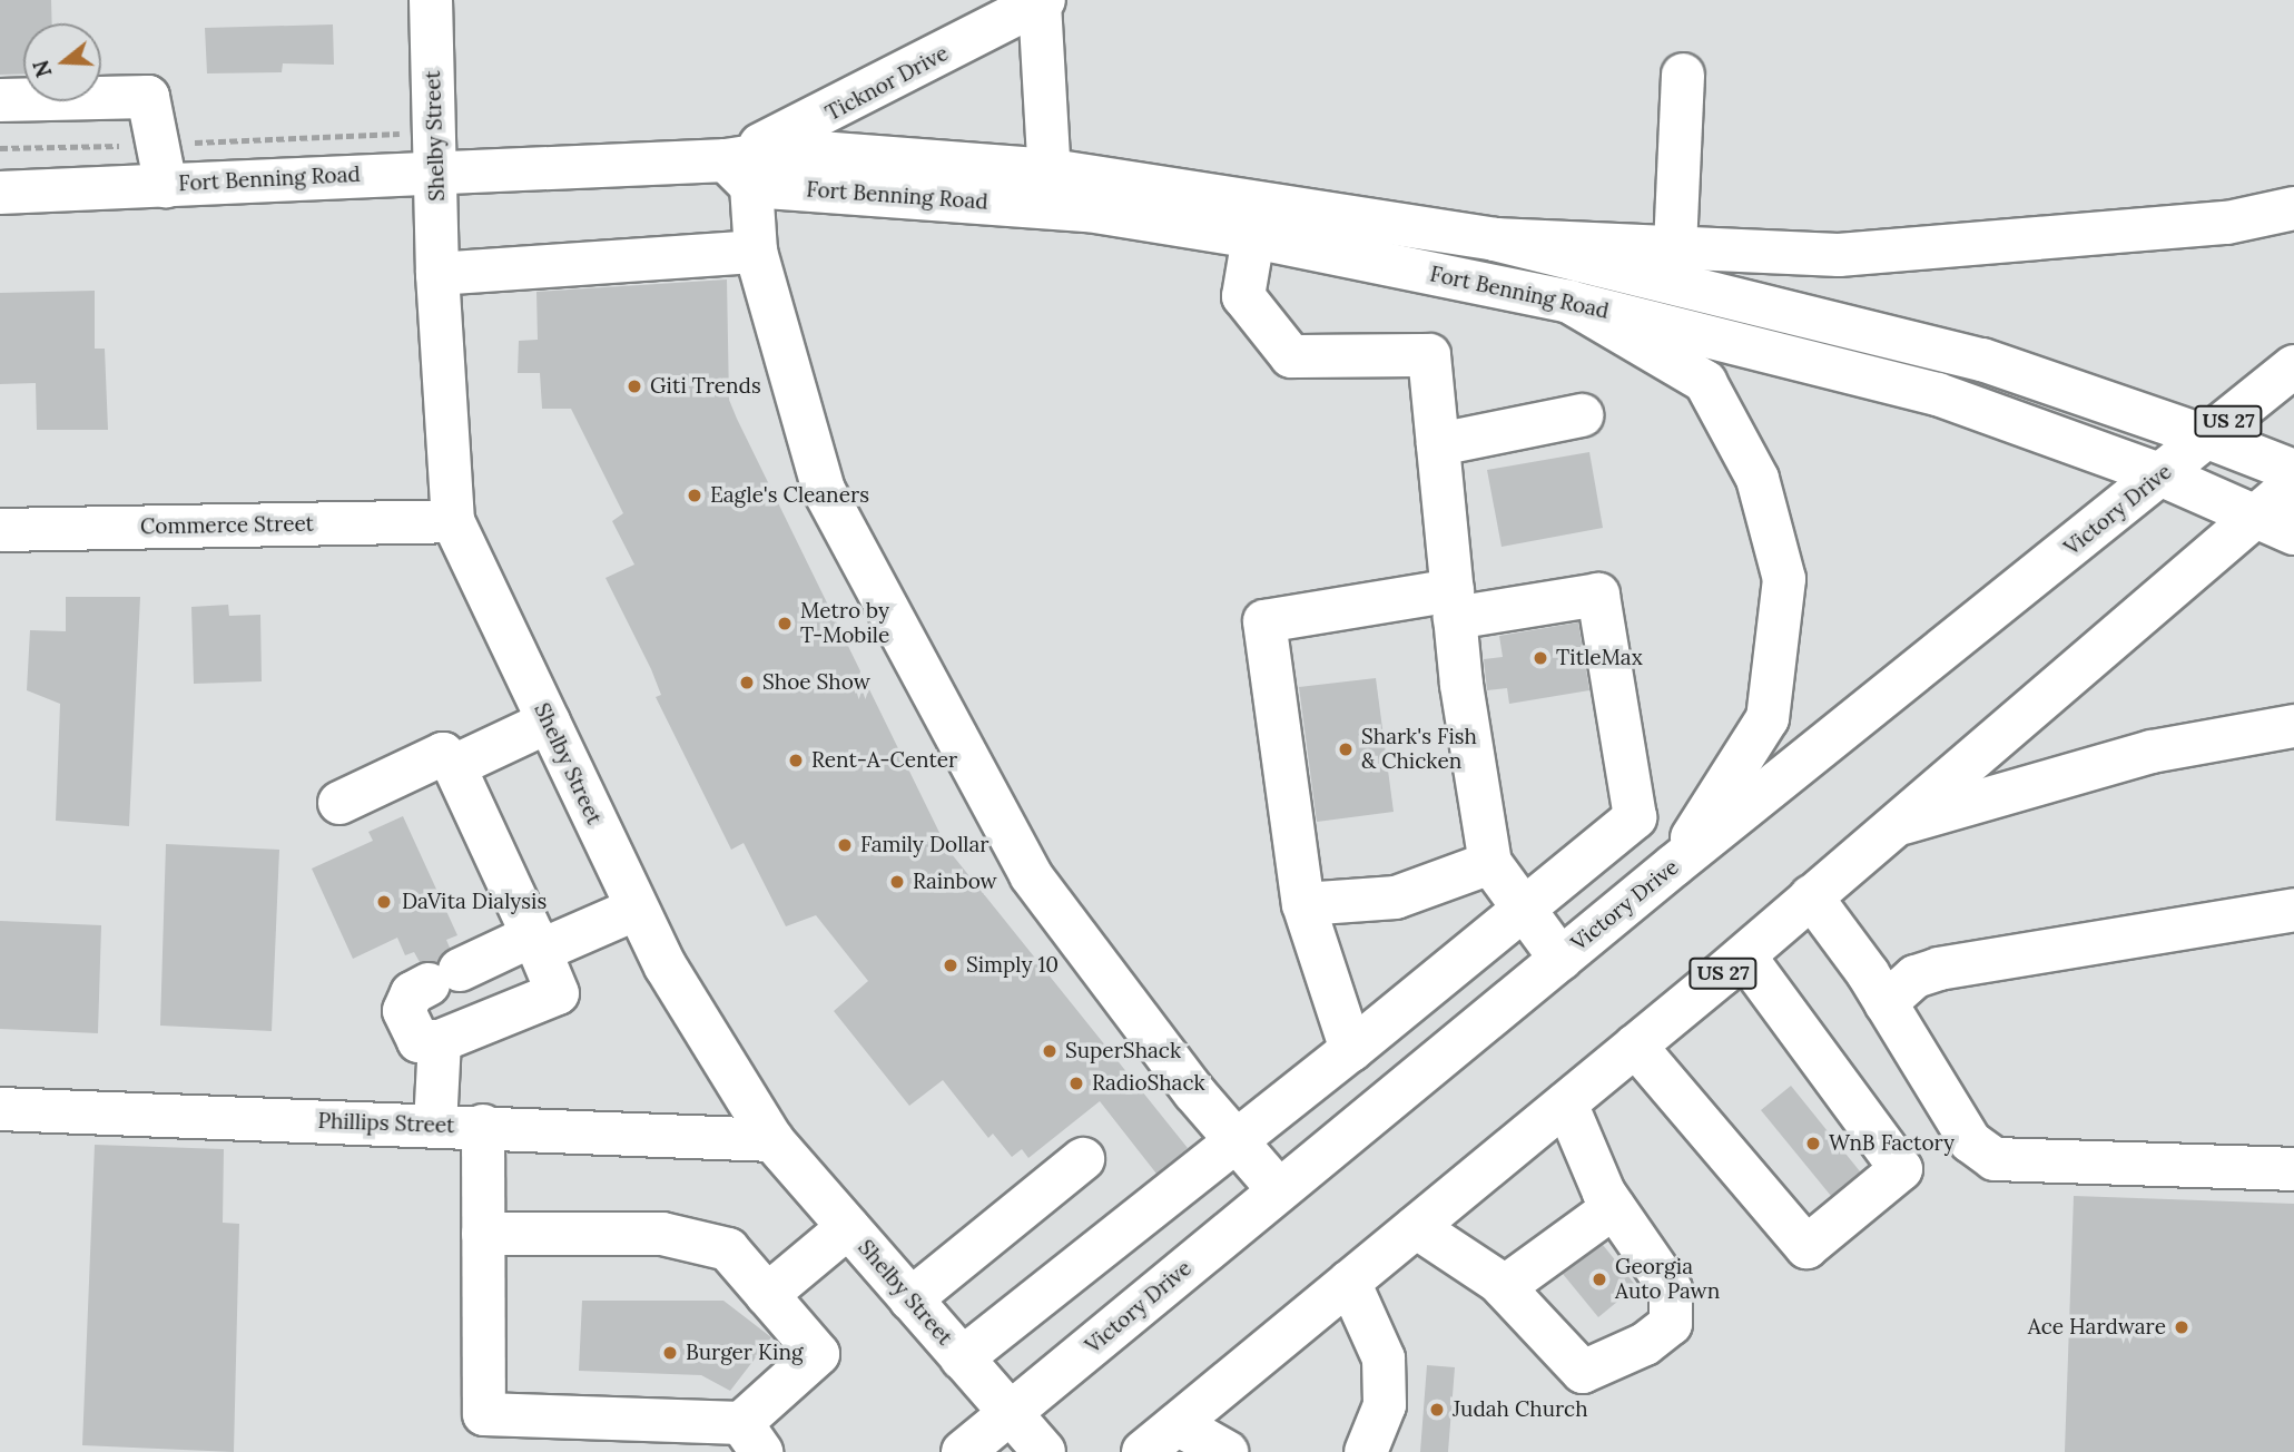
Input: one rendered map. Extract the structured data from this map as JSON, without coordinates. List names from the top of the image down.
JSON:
{
  "streets": {
    "main road": [
      "Ticknor Drive",
      "Shelby Street",
      "Fort Benning Road",
      "US 27",
      "Victory Drive",
      "Commerce Street",
      "Phillips Street"
    ]
  },
  "crossings": [
    ["Ticknor Drive", "Fort Benning Road"],
    ["Shelby Street", "Fort Benning Road"],
    ["Shelby Street", "Victory Drive"],
    ["Shelby Street", "Commerce Street"],
    ["Shelby Street", "Phillips Street"],
    ["Fort Benning Road", "US 27"],
    ["Fort Benning Road", "Victory Drive"]
  ],
  "places": [
    "Giti Trends",
    "Eagle's Cleaners",
    "Metro by T-Mobile",
    "TitleMax",
    "Shoe Show",
    "Shark's Fish & Chicken",
    "Rent-A-Center",
    "Family Dollar",
    "Rainbow",
    "DaVita Dialysis",
    "Simply 10",
    "SuperShack",
    "RadioShack",
    "WnB Factory",
    "Georgia Auto Pawn",
    "Ace Hardware",
    "Burger King",
    "Judah Church"
  ],
  "north": "left"
}
